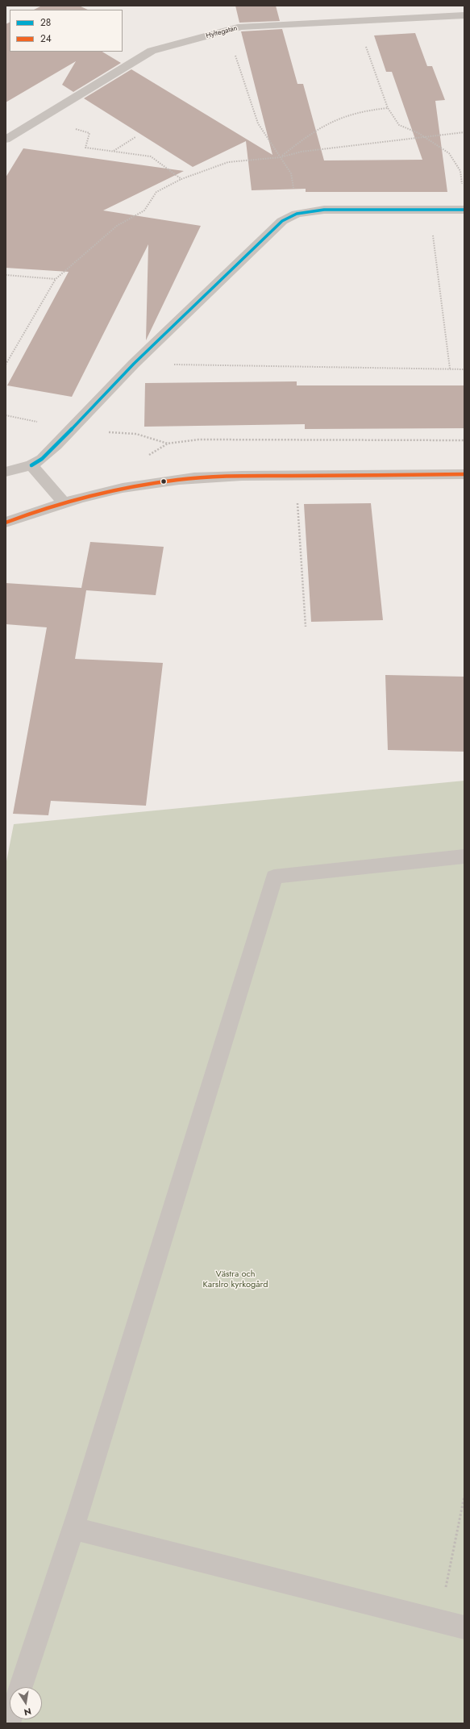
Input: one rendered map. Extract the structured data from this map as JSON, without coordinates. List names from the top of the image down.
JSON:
{
  "streets": {
    "street": ["Hyltegatan"]
  },
  "parks": ["Västra och Karslro kyrkogård"],
  "lines": ["transit line 28", "transit line 24"],
  "legend": ["28", "24"],
  "north": "bottom"
}
